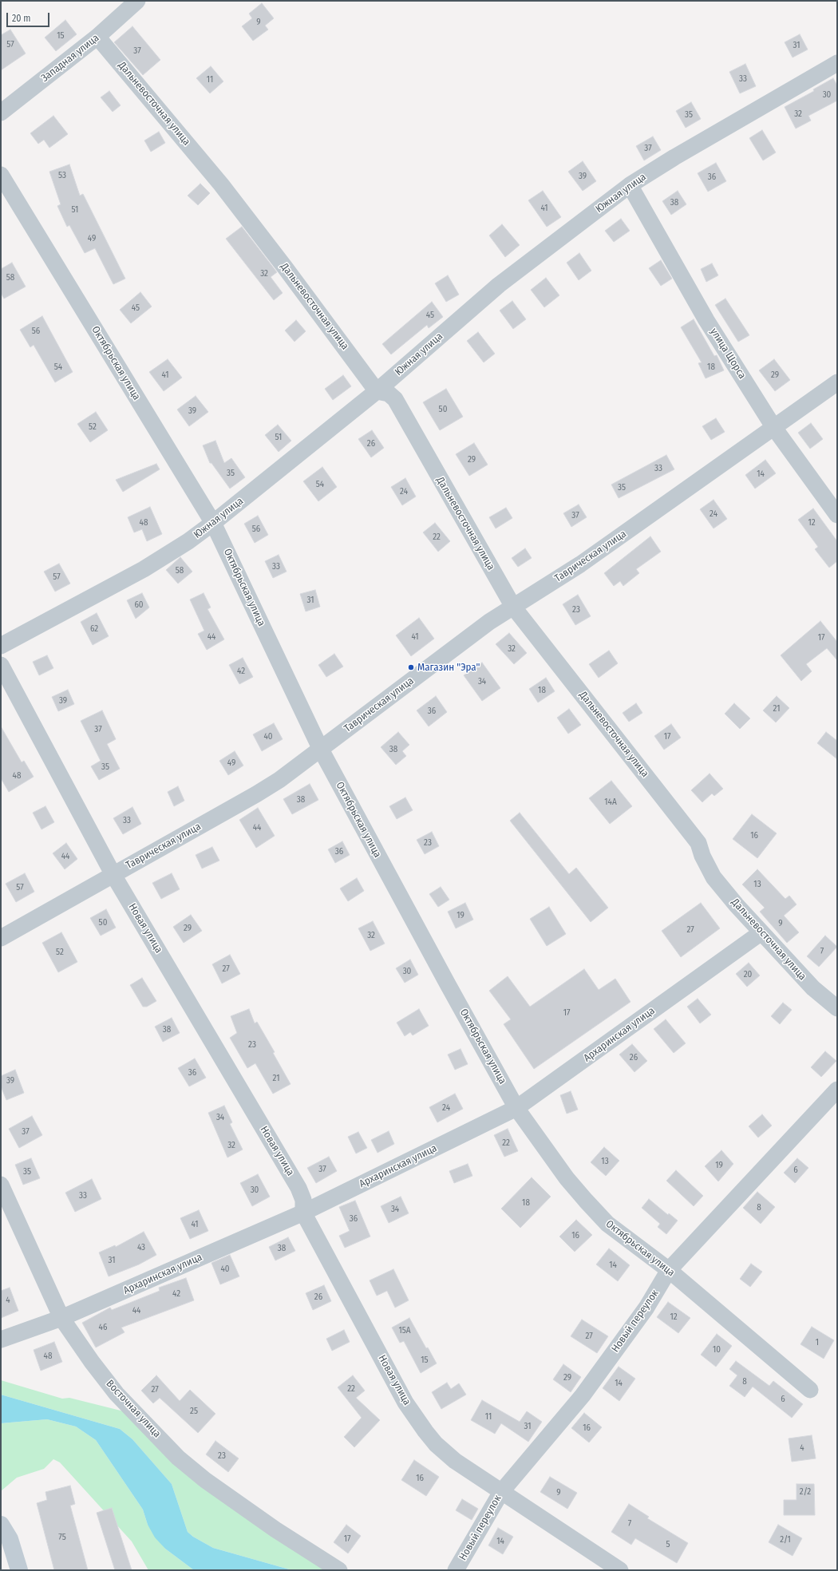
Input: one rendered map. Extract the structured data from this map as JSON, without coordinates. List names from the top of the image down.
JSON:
{
  "streets": {
    "street": [
      "Западная улица",
      "Дальневосточная улица",
      "Южная улица",
      "улица Щорса",
      "Октябрьская улица",
      "Таврическая улица",
      "Новая улица",
      "Архаринская улица",
      "Новый переулок",
      "Восточная улица"
    ]
  },
  "crossings": [
    ["Западная улица", "Дальневосточная улица"],
    ["Дальневосточная улица", "Южная улица"],
    ["Дальневосточная улица", "Таврическая улица"],
    ["Дальневосточная улица", "Архаринская улица"],
    ["Южная улица", "улица Щорса"],
    ["Южная улица", "Октябрьская улица"],
    ["улица Щорса", "Таврическая улица"],
    ["Октябрьская улица", "Таврическая улица"],
    ["Октябрьская улица", "Архаринская улица"],
    ["Октябрьская улица", "Новый переулок"],
    ["Таврическая улица", "Новая улица"],
    ["Новая улица", "Архаринская улица"],
    ["Новая улица", "Новый переулок"],
    ["Архаринская улица", "Восточная улица"]
  ],
  "places": ["Магазин \"Эра\""],
  "house_numbers": [
    "9",
    "15",
    "57",
    "31",
    "37",
    "33",
    "11",
    "30",
    "32",
    "35",
    "37",
    "53",
    "39",
    "36",
    "38",
    "41",
    "51",
    "49",
    "32",
    "58",
    "45",
    "45",
    "56",
    "54",
    "18",
    "41",
    "29",
    "50",
    "39",
    "52",
    "51",
    "26",
    "29",
    "33",
    "35",
    "14",
    "54",
    "35",
    "24",
    "24",
    "37",
    "48",
    "12",
    "56",
    "22",
    "33",
    "58",
    "57",
    "31",
    "60",
    "23",
    "62",
    "44",
    "41",
    "17",
    "32",
    "42",
    "34",
    "18",
    "39",
    "21",
    "36",
    "37",
    "40",
    "17",
    "38",
    "49",
    "35",
    "48",
    "38",
    "14А",
    "33",
    "44",
    "16",
    "23",
    "36",
    "44",
    "13",
    "57",
    "19",
    "50",
    "9",
    "29",
    "27",
    "32",
    "7",
    "52",
    "27",
    "30",
    "20",
    "17",
    "38",
    "23",
    "26",
    "36",
    "21",
    "39",
    "24",
    "34",
    "37",
    "22",
    "32",
    "13",
    "19",
    "37",
    "6",
    "35",
    "30",
    "33",
    "18",
    "8",
    "34",
    "36",
    "41",
    "16",
    "43",
    "38",
    "31",
    "14",
    "40",
    "42",
    "26",
    "4",
    "44",
    "12",
    "46",
    "15А",
    "27",
    "1",
    "10",
    "48",
    "15",
    "29",
    "8",
    "14",
    "22",
    "27",
    "6",
    "25",
    "11",
    "31",
    "16",
    "4",
    "23",
    "16",
    "2/2",
    "9",
    "7",
    "75",
    "17",
    "2/1",
    "14",
    "5"
  ],
  "scale_bar": "20 m"
}
